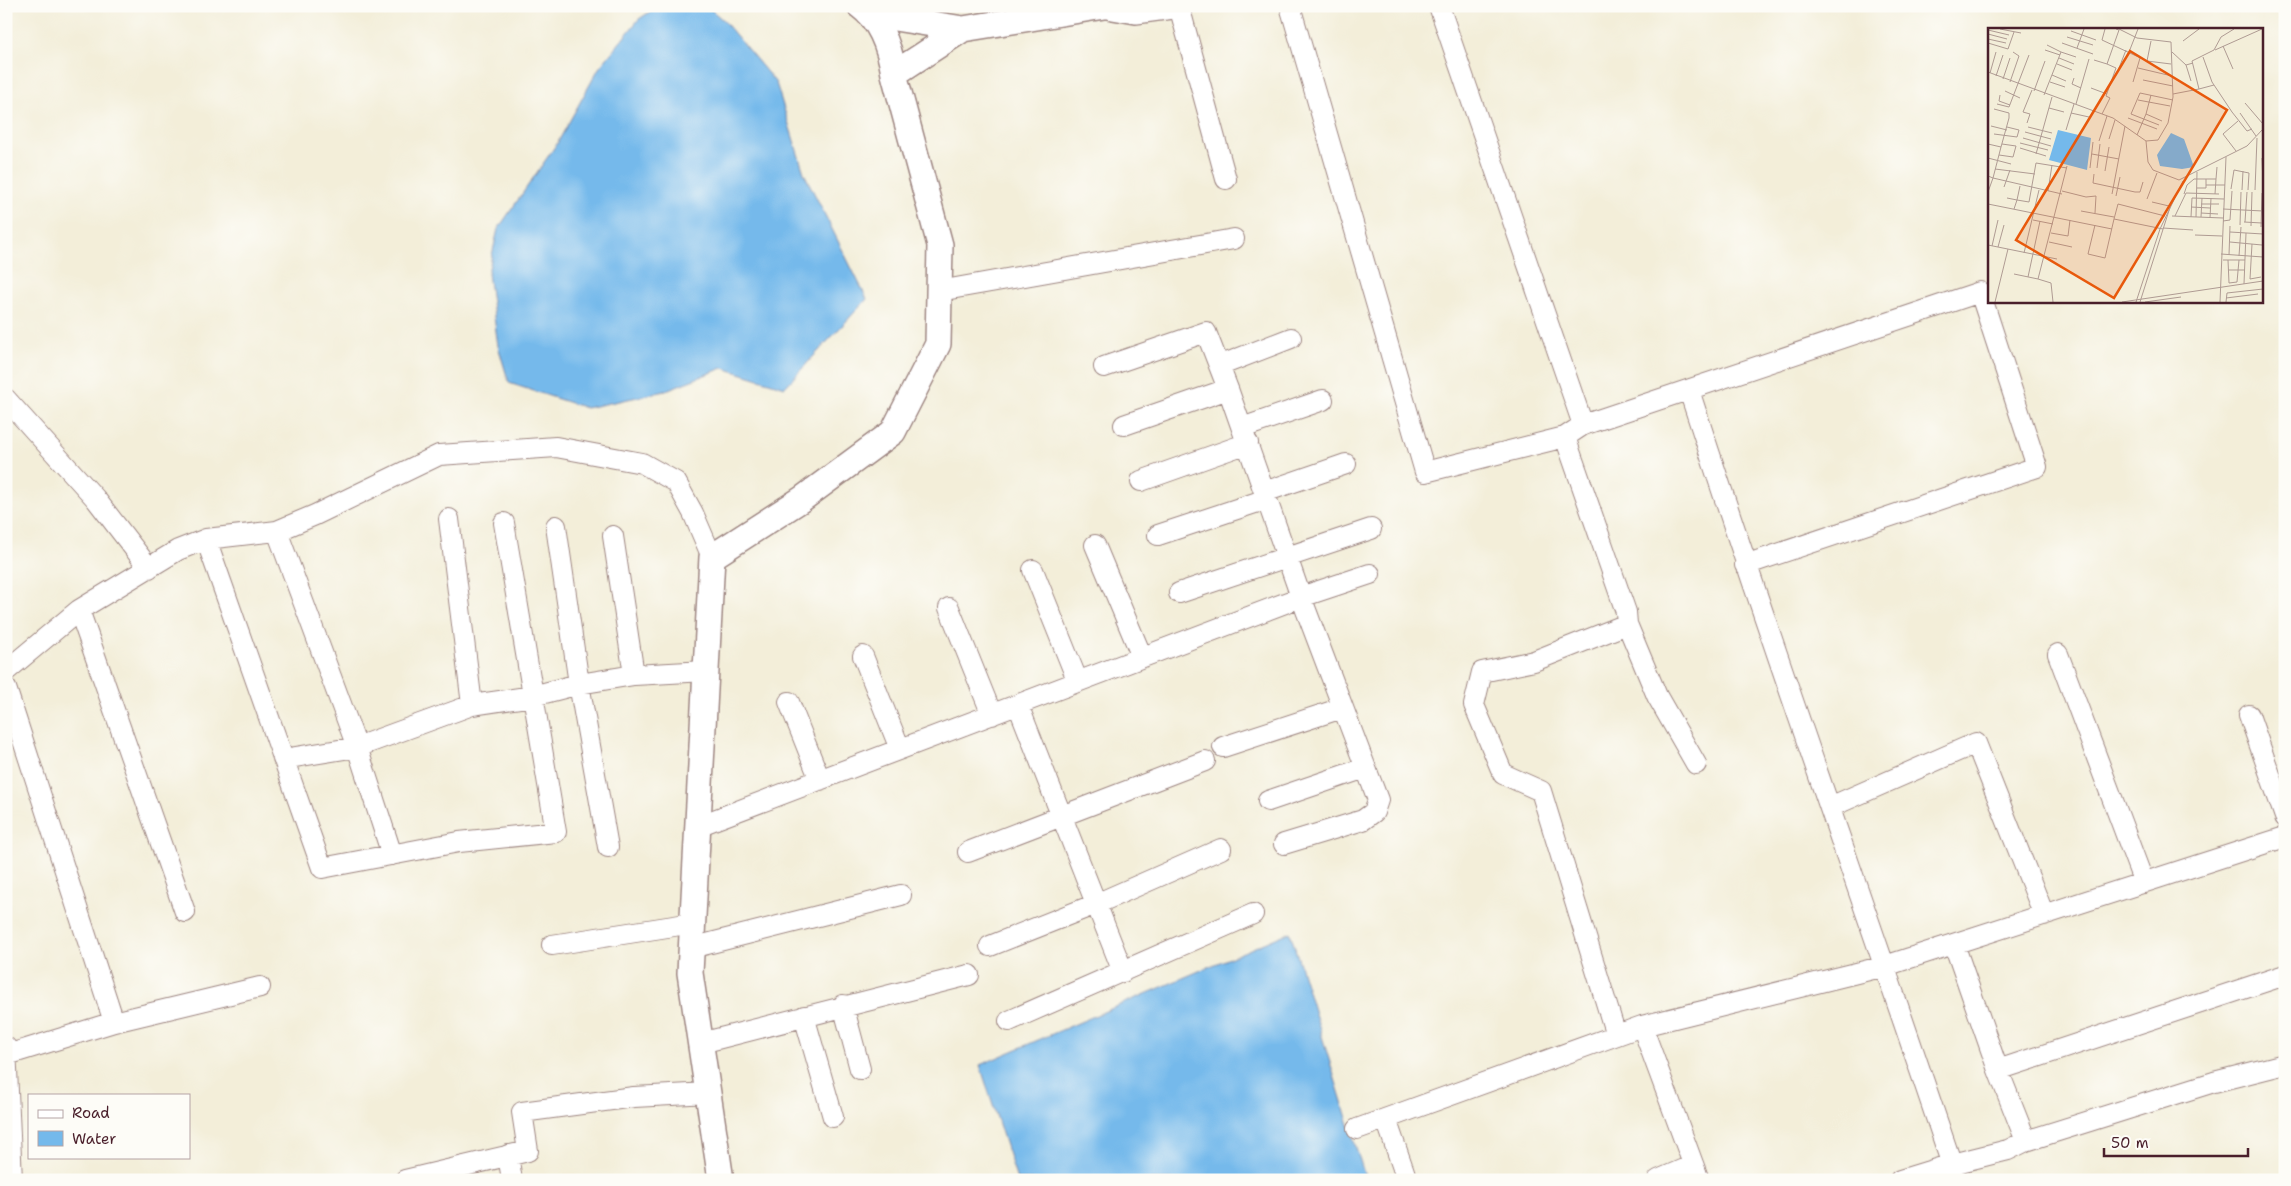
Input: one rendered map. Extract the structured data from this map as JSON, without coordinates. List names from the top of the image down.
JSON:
{
  "legend": ["Road", "Water"],
  "scale_bar": "50 m"
}
